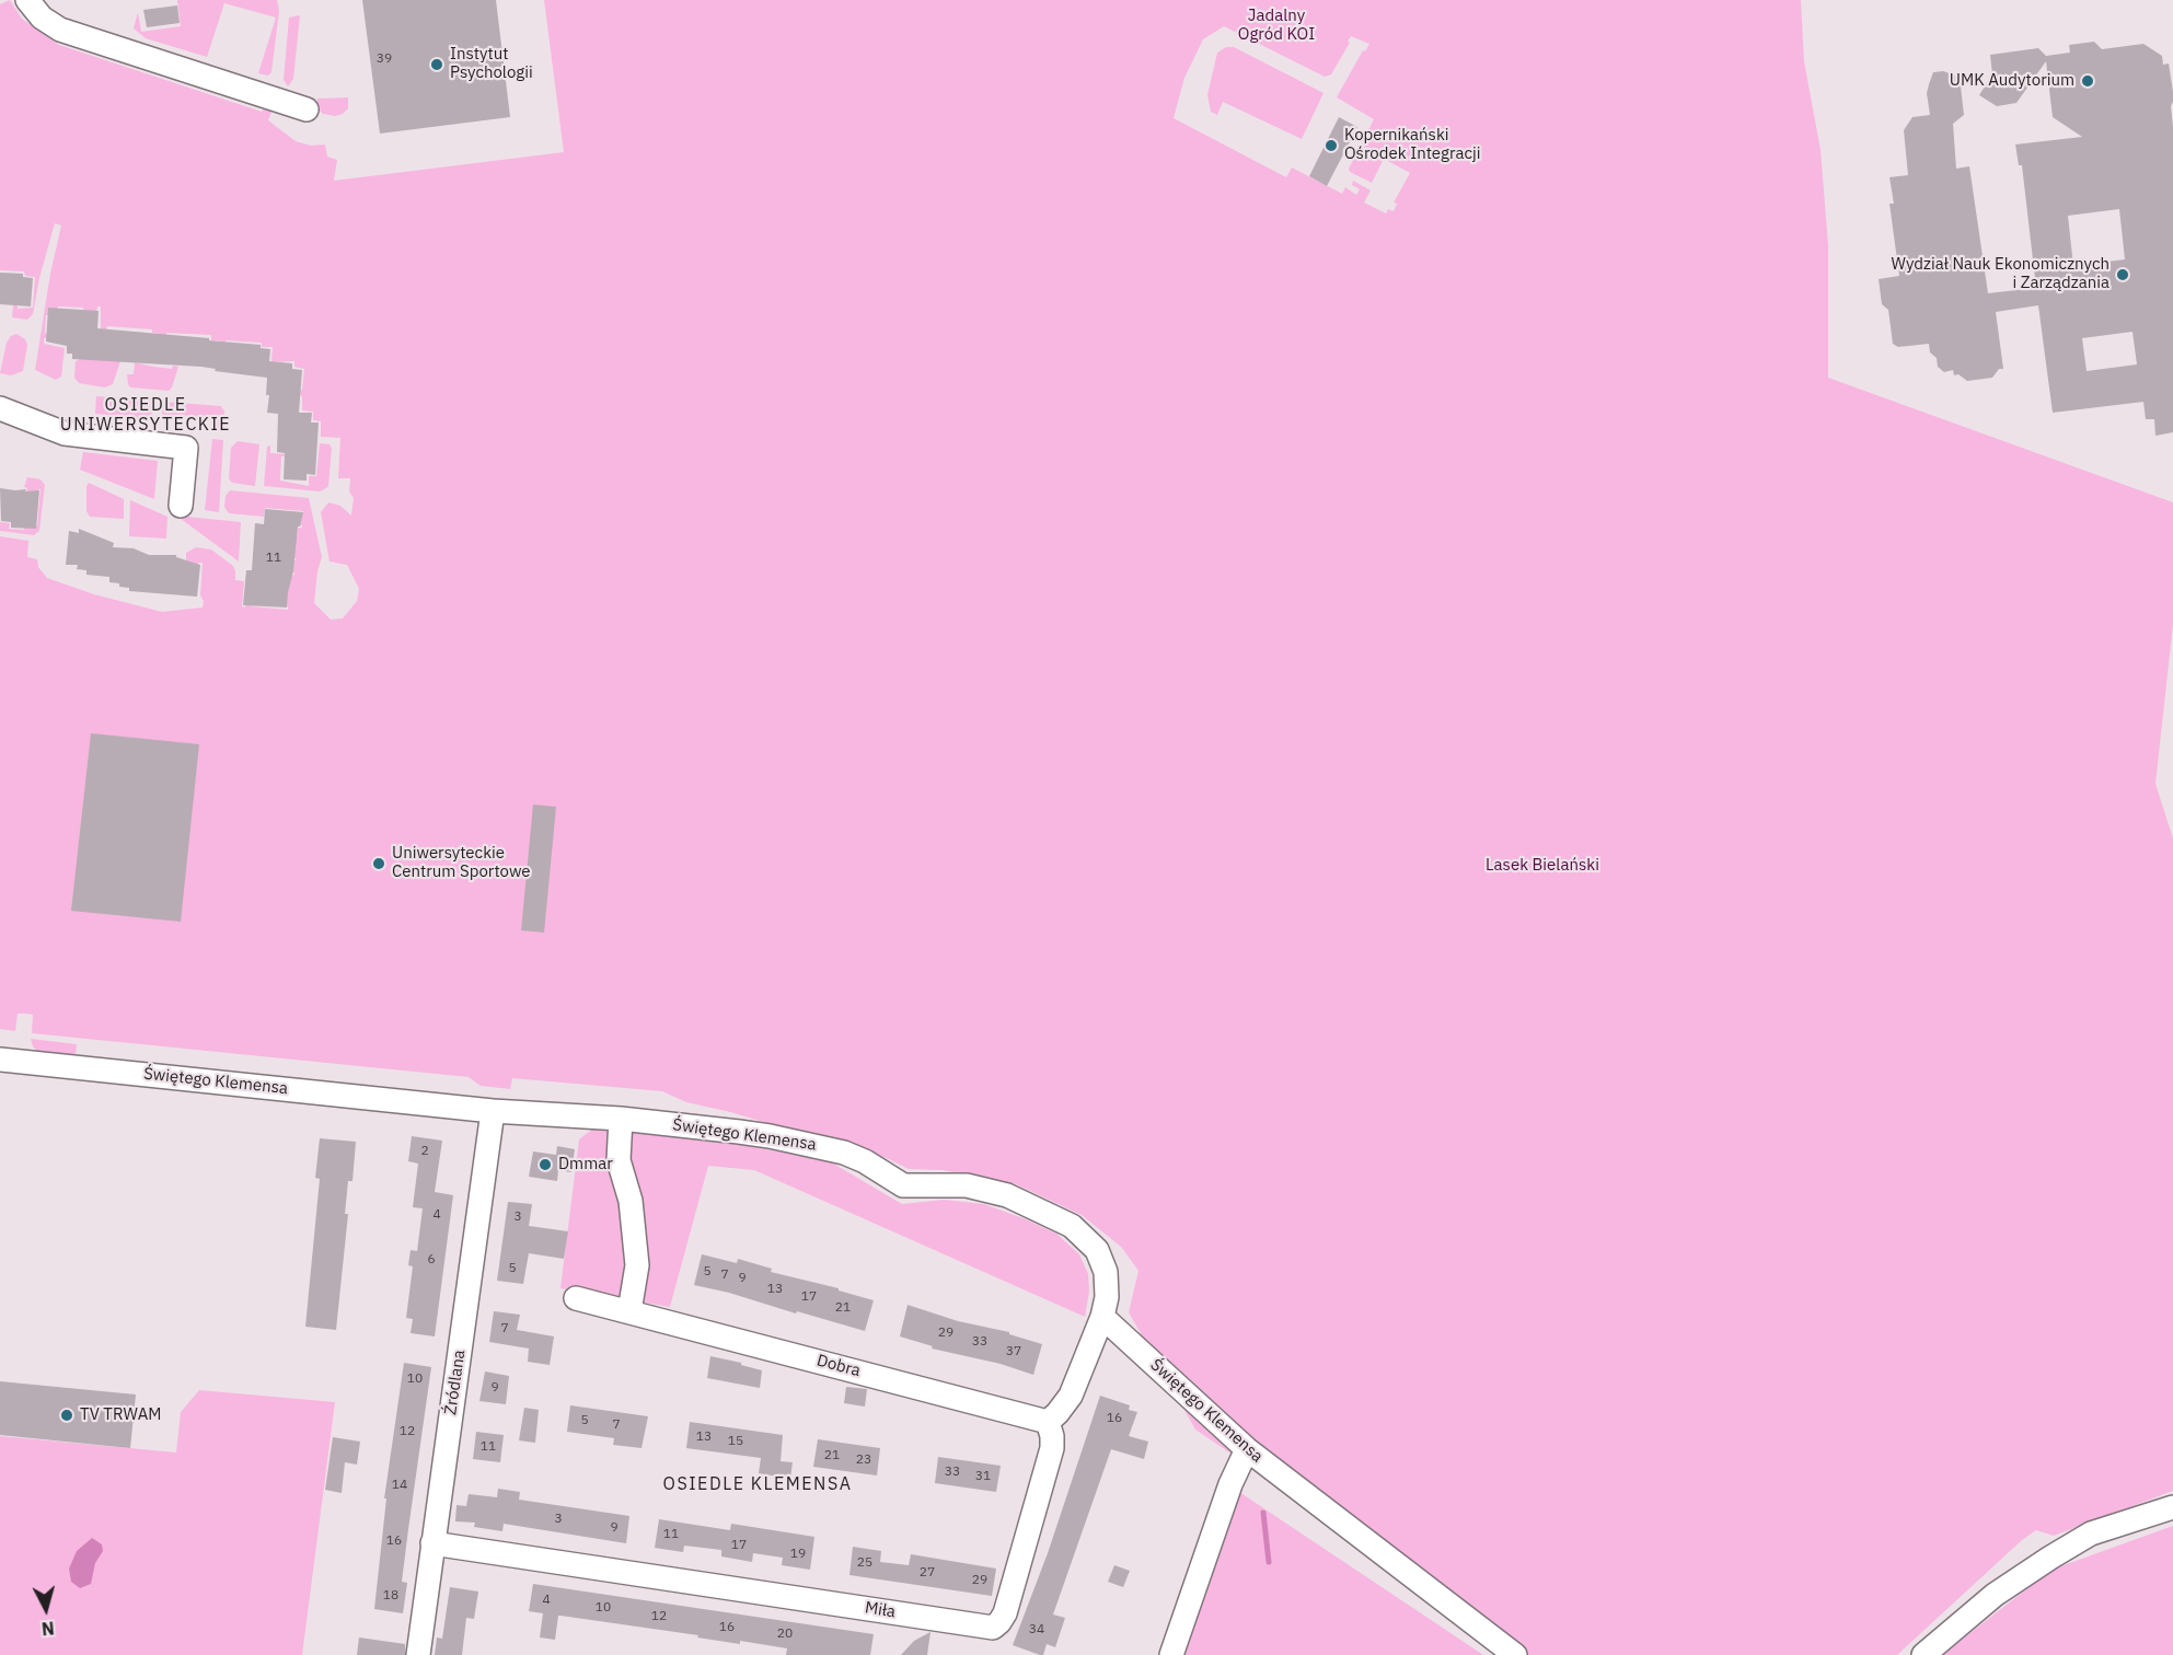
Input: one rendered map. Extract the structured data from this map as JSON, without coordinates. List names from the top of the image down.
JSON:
{
  "streets": {
    "street": [
      "Świętego Klemensa",
      "Dobra",
      "Źródlana",
      "Miła"
    ]
  },
  "crossings": [
    ["Świętego Klemensa", "Źródlana"],
    ["Dobra", "Miła"],
    ["Źródlana", "Miła"]
  ],
  "districts": ["OSIEDLE UNIWERSYTECKIE", "OSIEDLE KLEMENSA"],
  "parks": ["Jadalny Ogród KOI", "Lasek Bielański"],
  "places": [
    "Instytut Psychologii",
    "UMK Audytorium",
    "Kopernikański Ośrodek Integracji",
    "Wydział Nauk Ekonomicznych i Zarządzania",
    "Uniwersyteckie Centrum Sportowe",
    "Dmmar",
    "TV TRWAM"
  ],
  "house_numbers": [
    "39",
    "11",
    "2",
    "4",
    "3",
    "6",
    "5",
    "5",
    "7",
    "9",
    "13",
    "17",
    "21",
    "7",
    "29",
    "33",
    "37",
    "10",
    "9",
    "16",
    "5",
    "7",
    "12",
    "13",
    "15",
    "11",
    "21",
    "23",
    "33",
    "31",
    "14",
    "3",
    "9",
    "11",
    "16",
    "17",
    "19",
    "25",
    "27",
    "29",
    "18",
    "4",
    "10",
    "12",
    "16",
    "34",
    "20"
  ],
  "north": "bottom"
}
